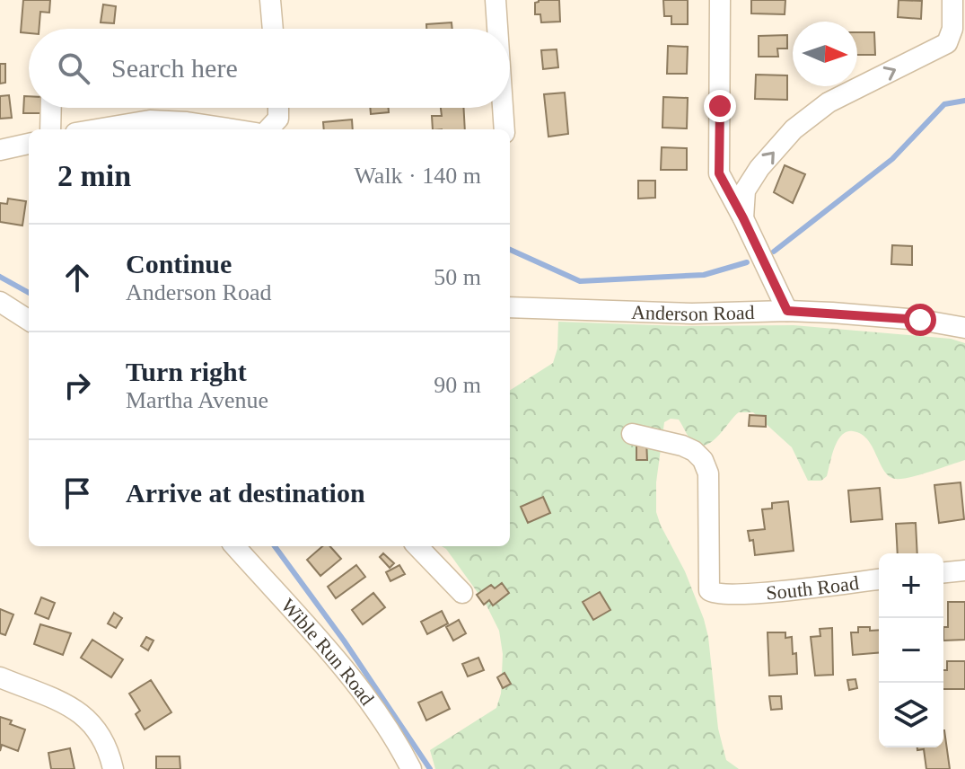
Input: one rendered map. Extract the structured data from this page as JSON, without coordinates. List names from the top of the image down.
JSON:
{
  "streets": {
    "street": ["Anderson Road", "South Road", "Wible Run Road"]
  },
  "north": "right",
  "page": {
    "search": "Search here",
    "heading": ["2 min", "Walk · 140 m"],
    "list": [
      ["Continue", "Anderson Road", "50 m"],
      ["Turn right", "Martha Avenue", "90 m"],
      "Arrive at destination"
    ],
    "map_buttons": ["+", "−"]
  }
}
